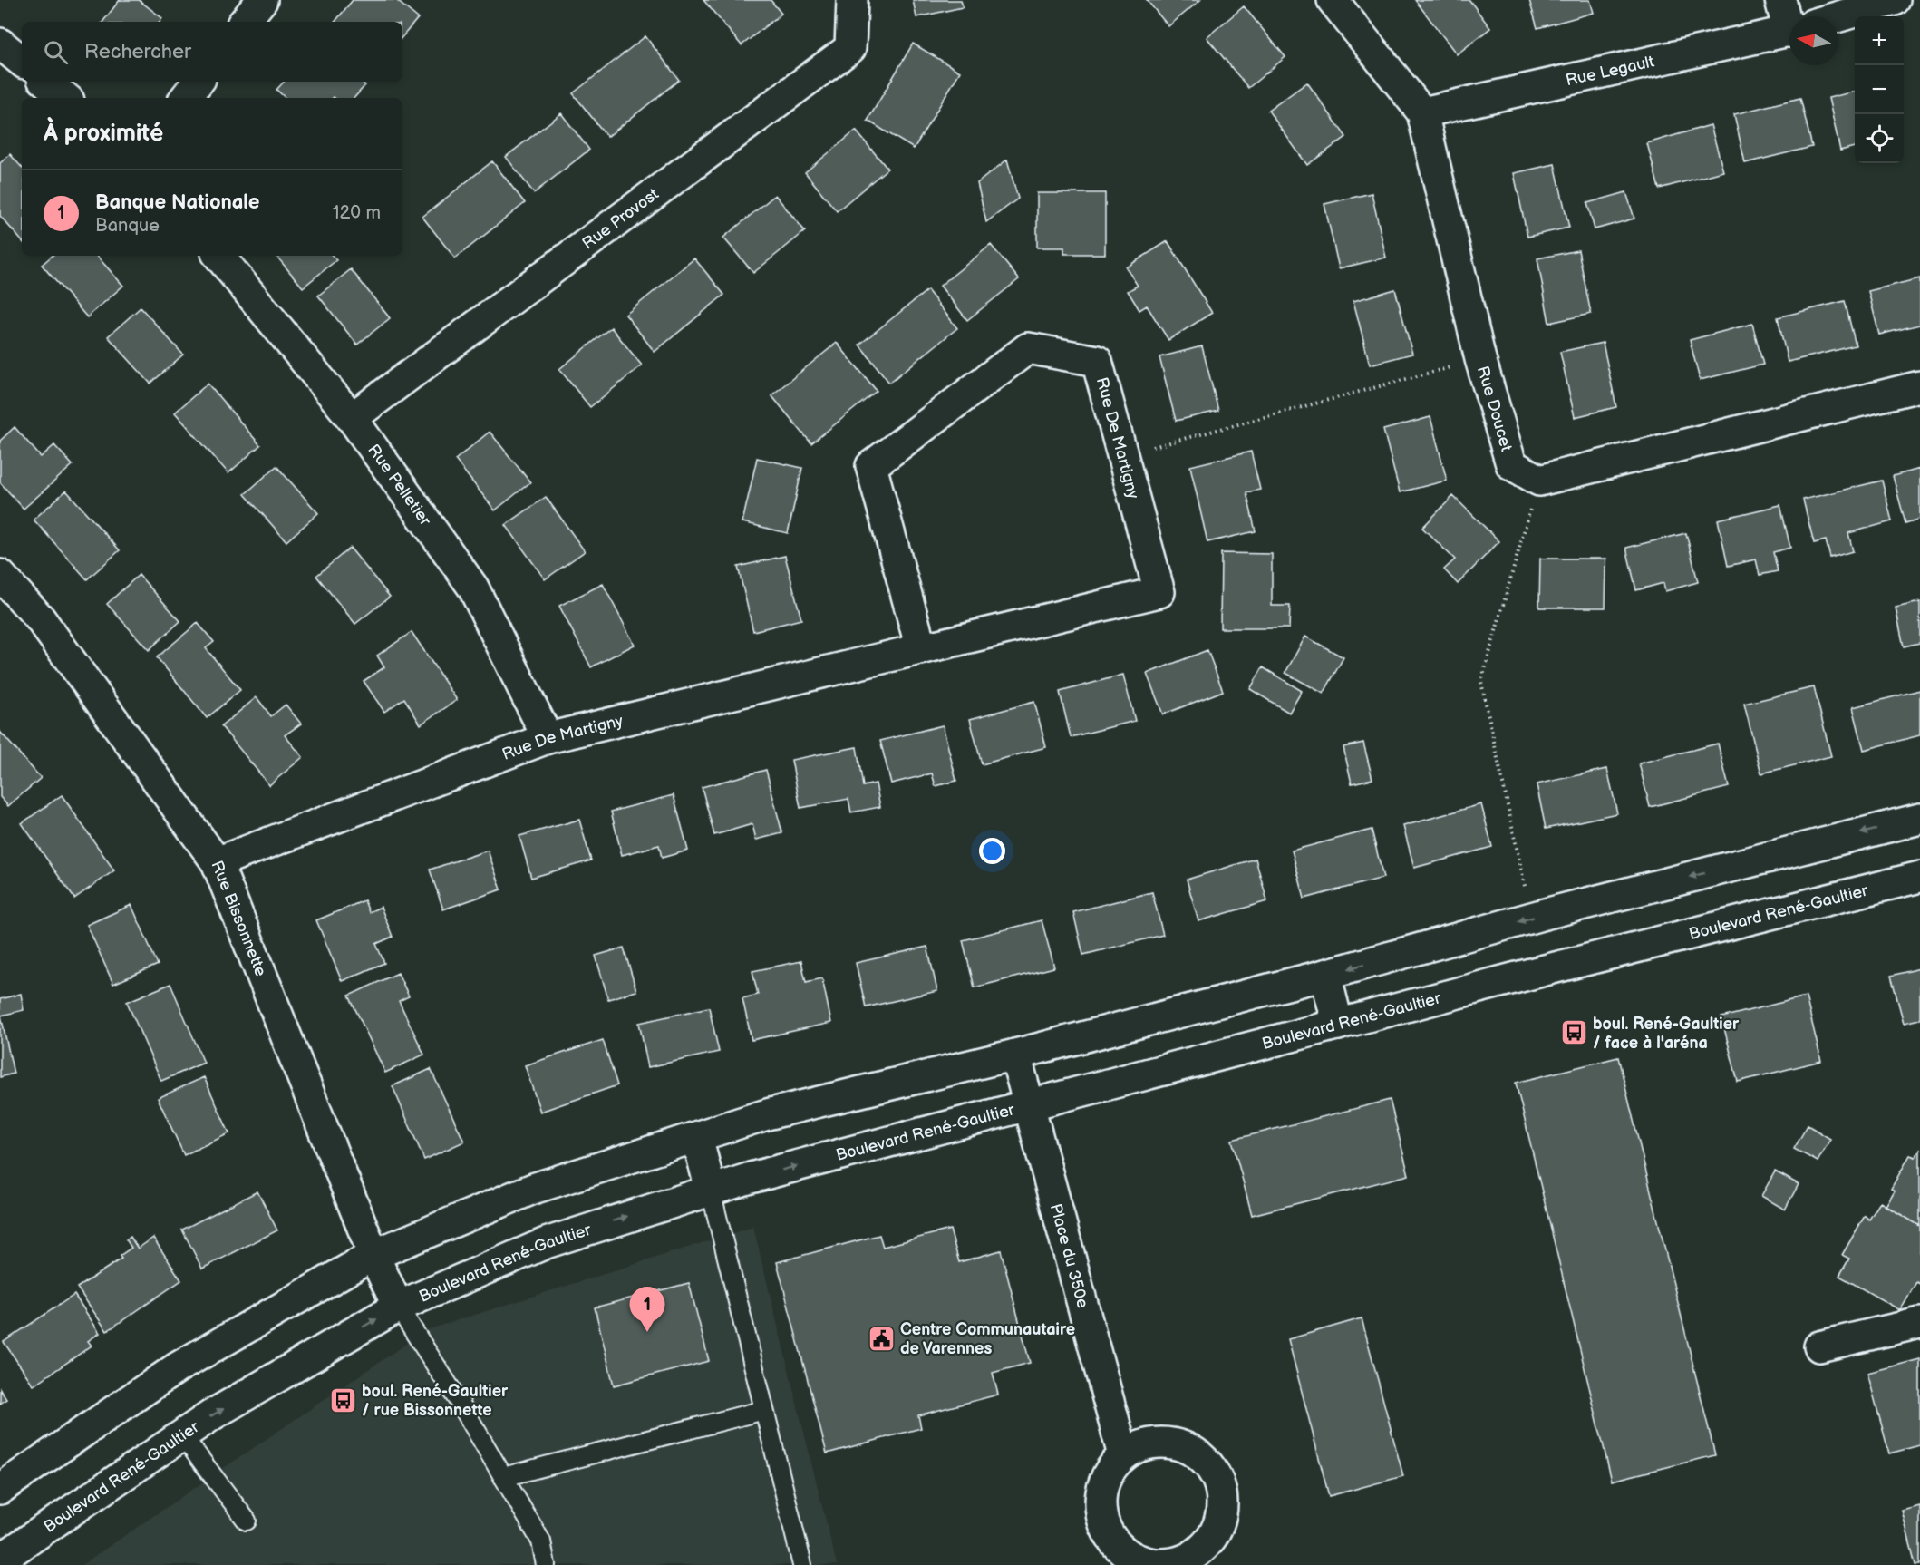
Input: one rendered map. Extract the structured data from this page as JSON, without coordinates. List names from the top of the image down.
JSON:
{
  "streets": {
    "street": [
      "Rue Legault",
      "Rue Provost",
      "Rue Doucet",
      "Rue De Martigny",
      "Rue Pelletier",
      "Boulevard René-Gaultier",
      "Rue Bissonnette",
      "Place du 350e"
    ]
  },
  "crossings": [
    ["Rue Legault", "Rue Doucet"],
    ["Rue Provost", "Rue Pelletier"],
    ["Rue De Martigny", "Rue Pelletier"],
    ["Rue De Martigny", "Rue Bissonnette"],
    ["Boulevard René-Gaultier", "Rue Bissonnette"],
    ["Boulevard René-Gaultier", "Place du 350e"]
  ],
  "places": {
    "bus stop": ["boul. René-Gaultier / face à l'aréna", "boul. René-Gaultier / rue Bissonnette"],
    "public building": ["Centre Communautaire de Varennes"]
  },
  "north": "left",
  "page": {
    "map_buttons": ["+", "−"],
    "search": "Rechercher",
    "heading": "À proximité",
    "list": [
      {
        "mark": "1",
        "name": "Banque Nationale",
        "note": "Banque",
        "value": "120 m"
      }
    ],
    "pins": "1"
  }
}
